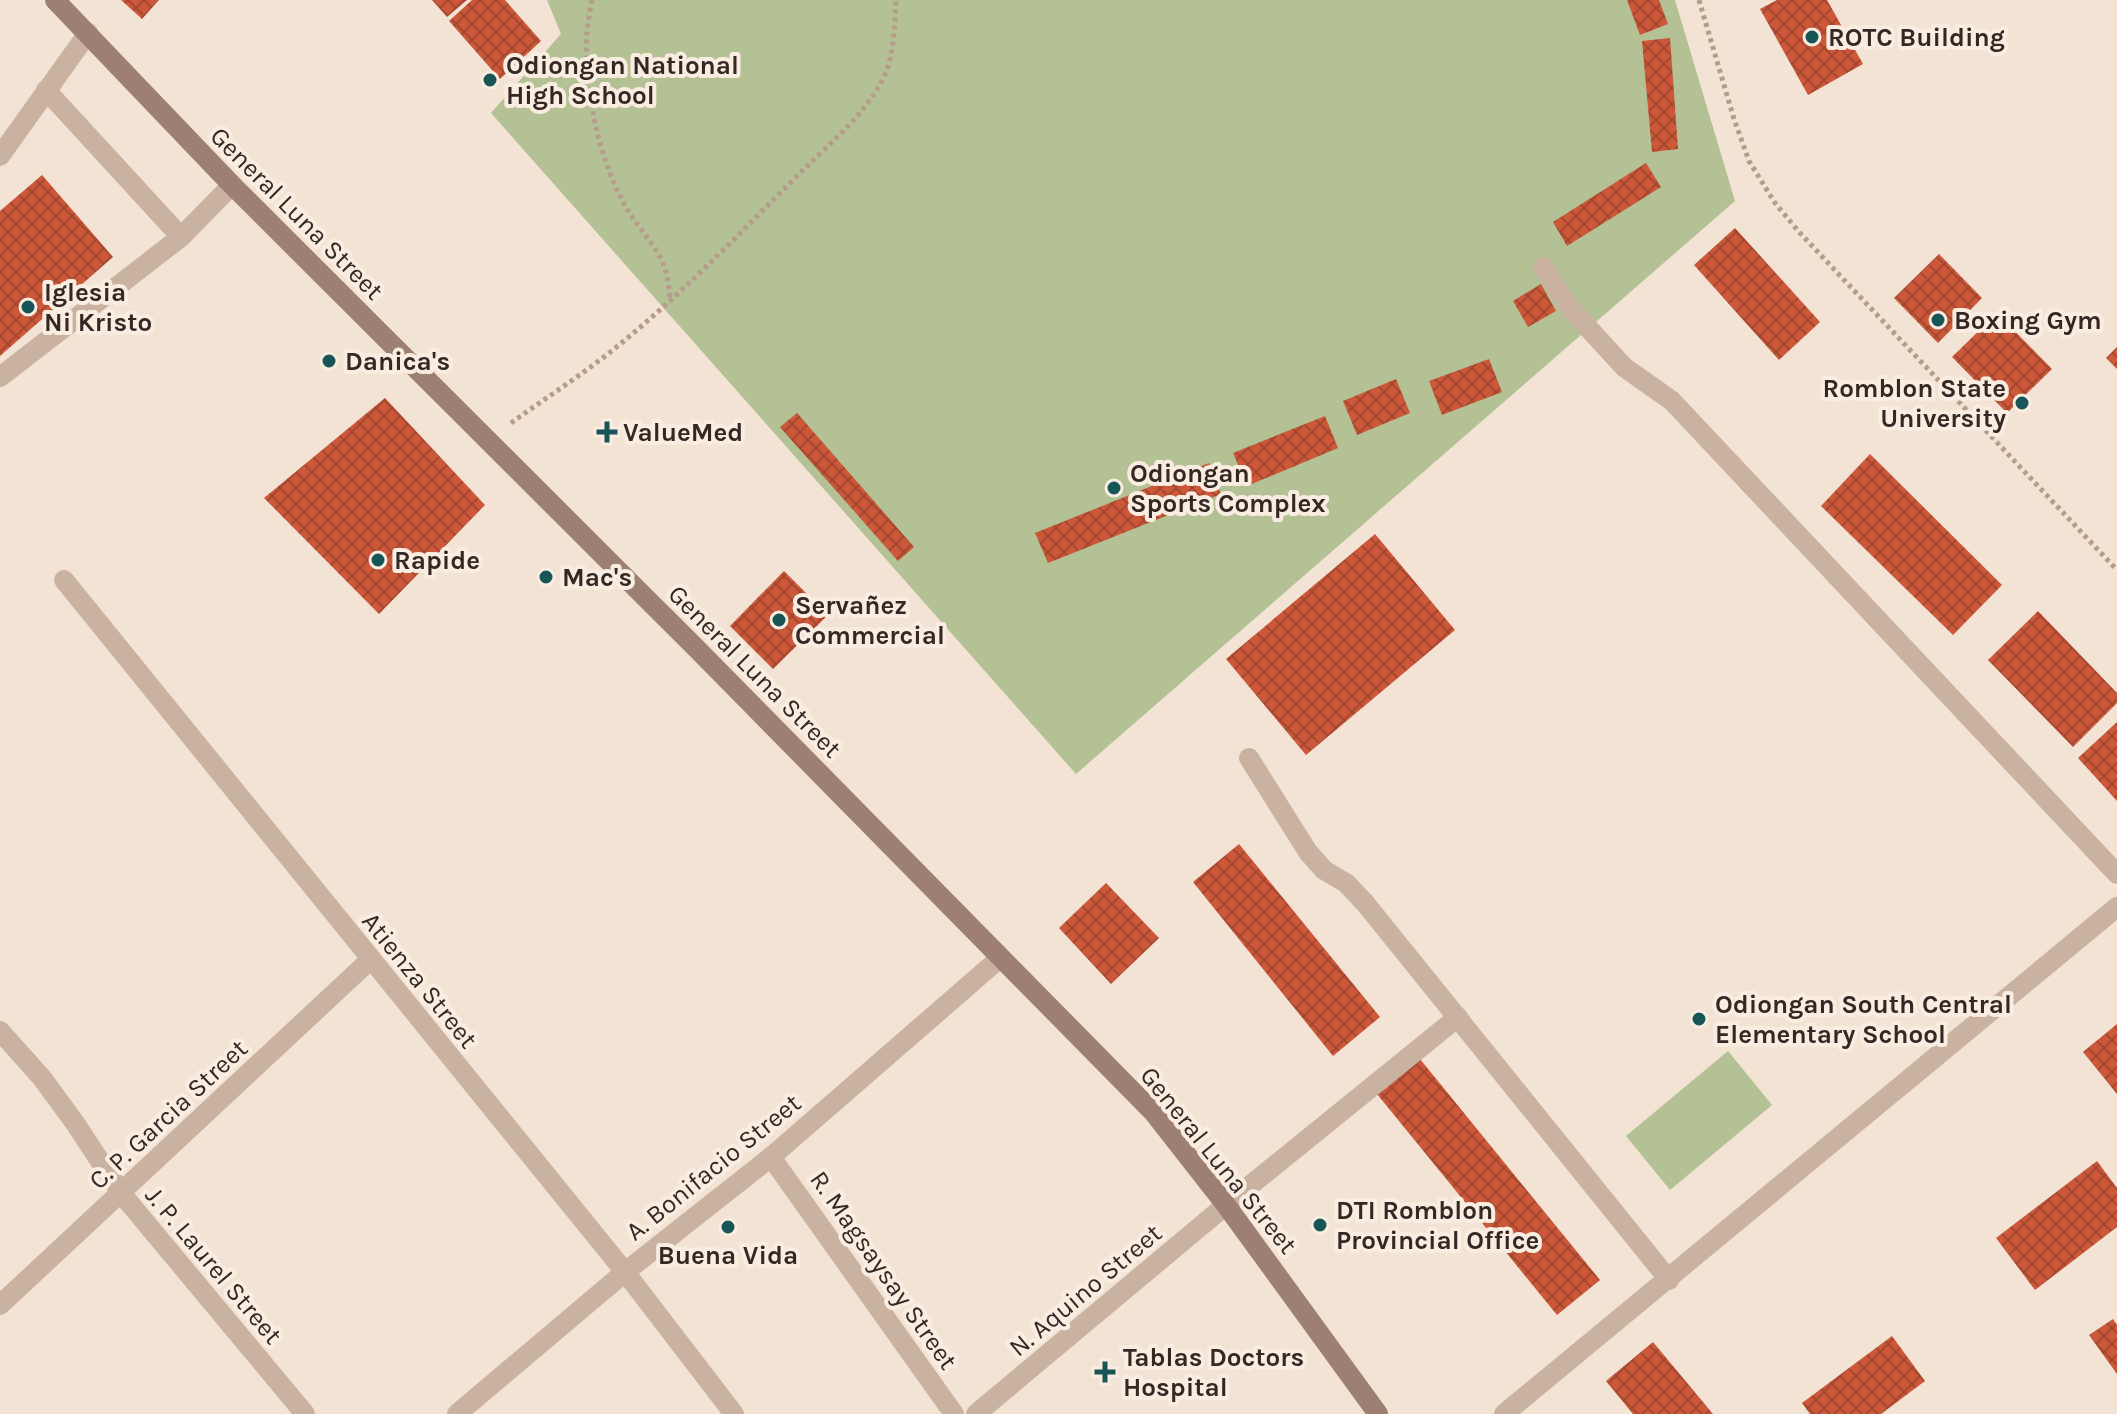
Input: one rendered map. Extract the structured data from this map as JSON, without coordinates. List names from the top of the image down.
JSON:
{
  "streets": {
    "main road": ["General Luna Street"],
    "street": [
      "Atienza Street",
      "C. P. Garcia Street",
      "A. Bonifacio Street",
      "J. P. Laurel Street",
      "R. Magsaysay Street",
      "N. Aquino Street"
    ]
  },
  "crossings": [
    ["General Luna Street", "A. Bonifacio Street"],
    ["General Luna Street", "N. Aquino Street"],
    ["Atienza Street", "C. P. Garcia Street"],
    ["Atienza Street", "A. Bonifacio Street"],
    ["C. P. Garcia Street", "J. P. Laurel Street"],
    ["A. Bonifacio Street", "R. Magsaysay Street"]
  ],
  "places": {
    "other": [
      "ROTC Building",
      "Odiongan National High School",
      "Iglesia Ni Kristo",
      "Boxing Gym",
      "Danica's",
      "Romblon State University",
      "Odiongan Sports Complex",
      "Rapide",
      "Mac's",
      "Servañez Commercial",
      "Odiongan South Central Elementary School",
      "DTI Romblon Provincial Office",
      "Buena Vida"
    ],
    "health": ["ValueMed", "Tablas Doctors Hospital"]
  }
}
